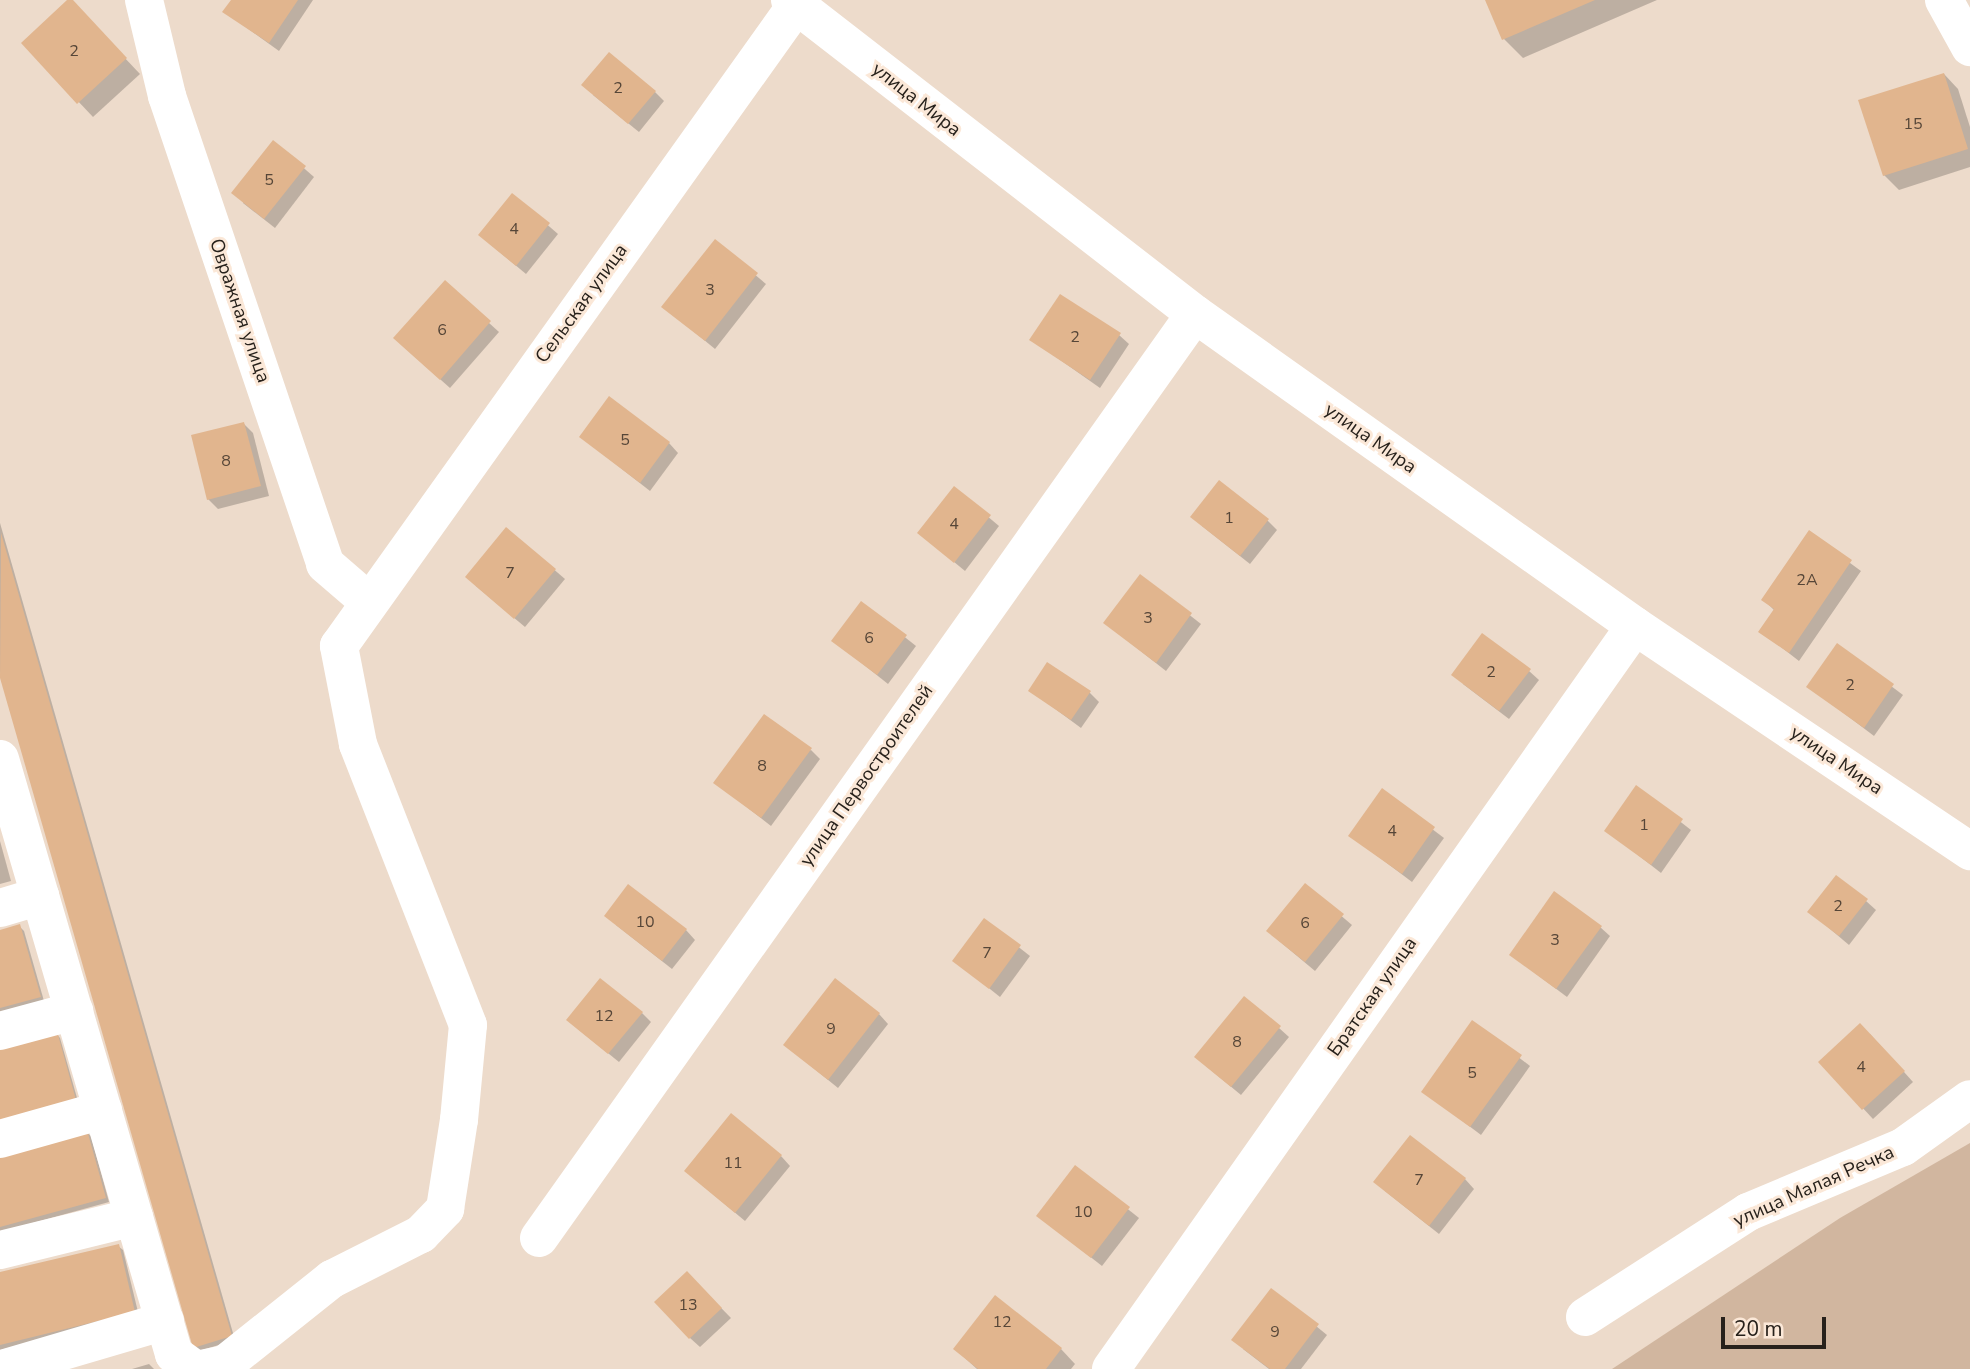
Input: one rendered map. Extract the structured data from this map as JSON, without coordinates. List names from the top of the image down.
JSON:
{
  "streets": {
    "street": [
      "улица Мира",
      "Сельская улица",
      "Овражная улица",
      "улица Первостроителей",
      "Братская улица",
      "улица Малая Речка"
    ]
  },
  "crossings": [
    ["улица Мира", "Сельская улица"],
    ["улица Мира", "улица Первостроителей"],
    ["улица Мира", "Братская улица"],
    ["Сельская улица", "Овражная улица"]
  ],
  "house_numbers": [
    "2",
    "2",
    "15",
    "5",
    "4",
    "3",
    "6",
    "2",
    "5",
    "8",
    "1",
    "4",
    "7",
    "2А",
    "3",
    "6",
    "2",
    "2",
    "8",
    "1",
    "4",
    "2",
    "10",
    "6",
    "3",
    "7",
    "12",
    "9",
    "8",
    "4",
    "5",
    "11",
    "7",
    "10",
    "13",
    "12",
    "9"
  ],
  "scale_bar": "20 m"
}
